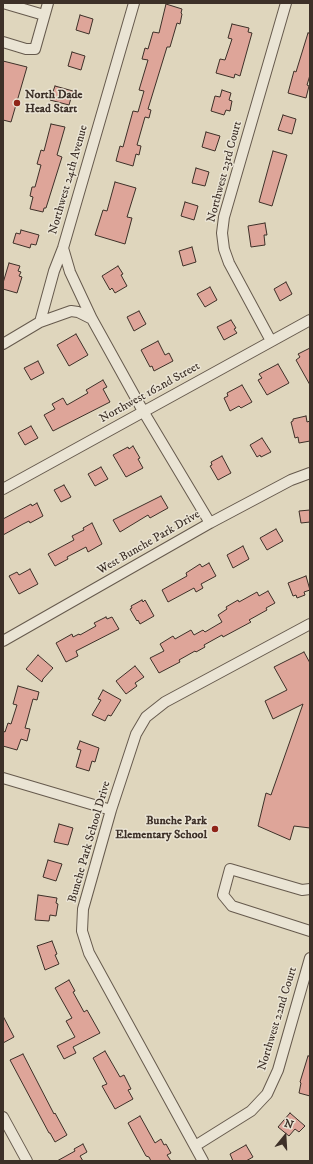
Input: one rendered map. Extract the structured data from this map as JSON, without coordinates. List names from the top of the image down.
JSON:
{
  "streets": {
    "street": [
      "Northwest 23rd Court",
      "Northwest 24th Avenue",
      "Northwest 162nd Street",
      "West Bunche Park Drive",
      "Bunche Park School Drive",
      "Northwest 22nd Court"
    ]
  },
  "crossings": [
    ["Northwest 23rd Court", "Northwest 162nd Street"],
    ["Bunche Park School Drive", "Northwest 22nd Court"]
  ],
  "places": ["North Dade Head Start", "Bunche Park Elementary School"],
  "north": "top"
}
